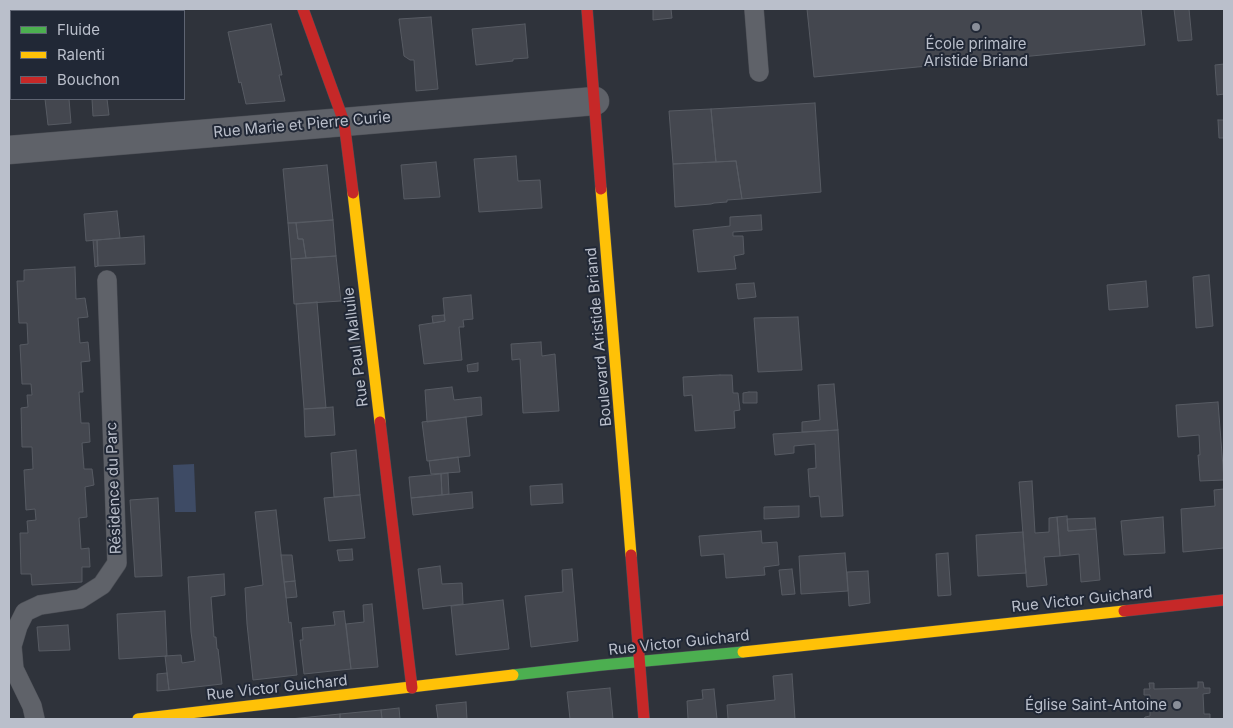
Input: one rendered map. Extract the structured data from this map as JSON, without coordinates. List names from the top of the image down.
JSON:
{
  "streets": {
    "main road": ["Boulevard Aristide Briand", "Rue Paul Malluile", "Rue Victor Guichard"],
    "street": ["Rue Marie et Pierre Curie"],
    "lane": ["Résidence du Parc"]
  },
  "crossings": [
    ["Rue Marie et Pierre Curie", "Boulevard Aristide Briand"],
    ["Rue Marie et Pierre Curie", "Rue Paul Malluile"],
    ["Boulevard Aristide Briand", "Rue Victor Guichard"],
    ["Rue Paul Malluile", "Rue Victor Guichard"]
  ],
  "places": ["École primaire Aristide Briand", "Église Saint-Antoine"],
  "legend": ["Fluide", "Ralenti", "Bouchon"]
}
